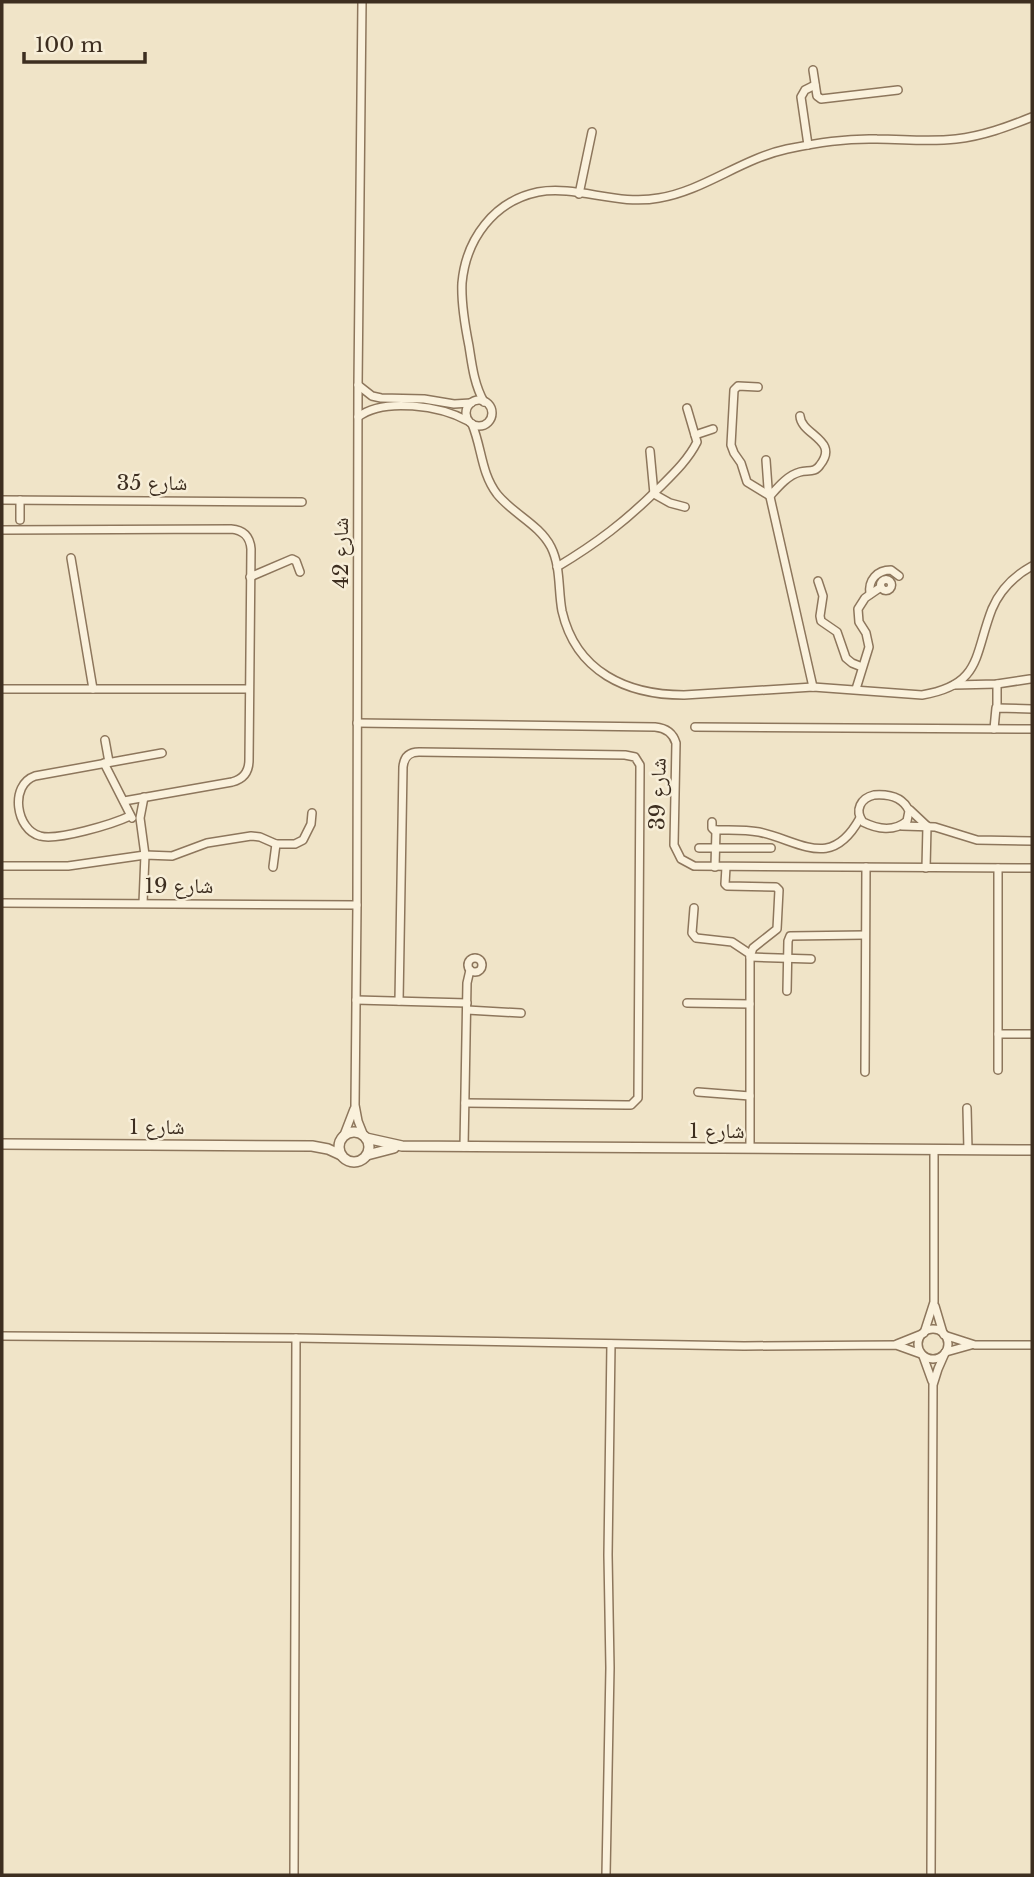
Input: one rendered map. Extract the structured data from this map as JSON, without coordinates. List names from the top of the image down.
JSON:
{
  "streets": {
    "street": [
      "شارع 35",
      "شارع 42",
      "شارع 39",
      "شارع 19",
      "شارع 1"
    ]
  },
  "crossings": [
    ["شارع 42", "شارع 39"],
    ["شارع 42", "شارع 19"],
    ["شارع 42", "شارع 1"]
  ],
  "scale_bar": "100 m"
}
